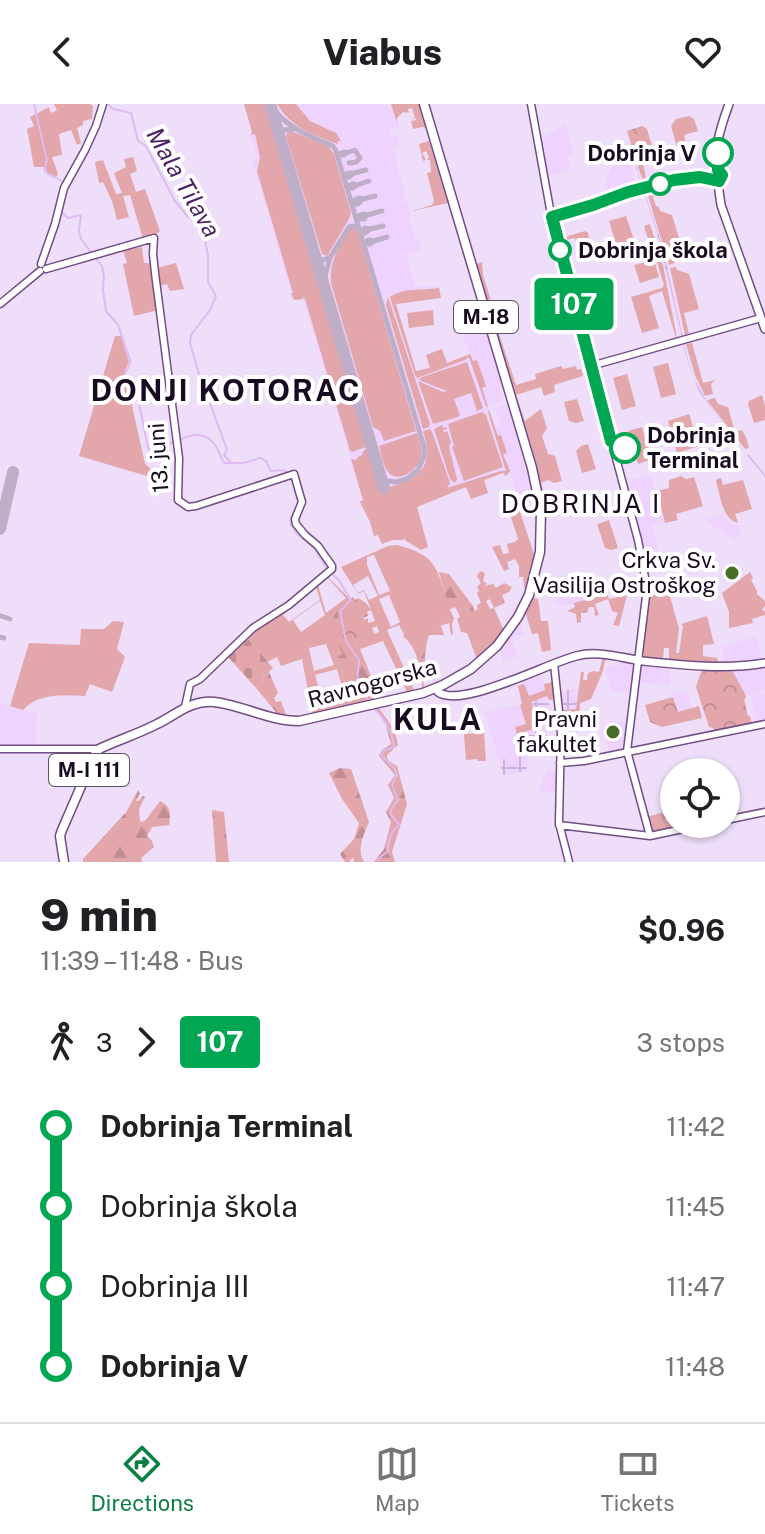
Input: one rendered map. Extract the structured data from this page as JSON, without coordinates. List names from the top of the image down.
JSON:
{
  "streets": {
    "main road": ["M-18", "Ravnogorska", "M-I 111"],
    "street": ["13. juni"]
  },
  "crossings": [
    ["M-18", "Ravnogorska"],
    ["13. juni", "Ravnogorska"],
    ["Ravnogorska", "M-I 111"]
  ],
  "districts": ["DONJI KOTORAC", "DOBRINJA I", "KULA"],
  "water": ["Mala Tilava"],
  "places": [
    "Dobrinja V",
    "Dobrinja škola",
    "Dobrinja Terminal",
    "Crkva Sv. Vasilija Ostroškog",
    "Pravni fakultet"
  ],
  "lines": ["bus line 107"],
  "page": {
    "header": "Viabus",
    "on_map": "107",
    "heading": ["9 min", "11:39 – 11:48 · Bus", "$0.96"],
    "legs": ["3", "107", "3 stops"],
    "list": [
      {
        "name": "Dobrinja Terminal",
        "value": "11:42"
      },
      {
        "name": "Dobrinja škola",
        "value": "11:45"
      },
      {
        "name": "Dobrinja III",
        "value": "11:47"
      },
      {
        "name": "Dobrinja V",
        "value": "11:48"
      }
    ],
    "tabs": ["Directions", "Map", "Tickets"]
  }
}
